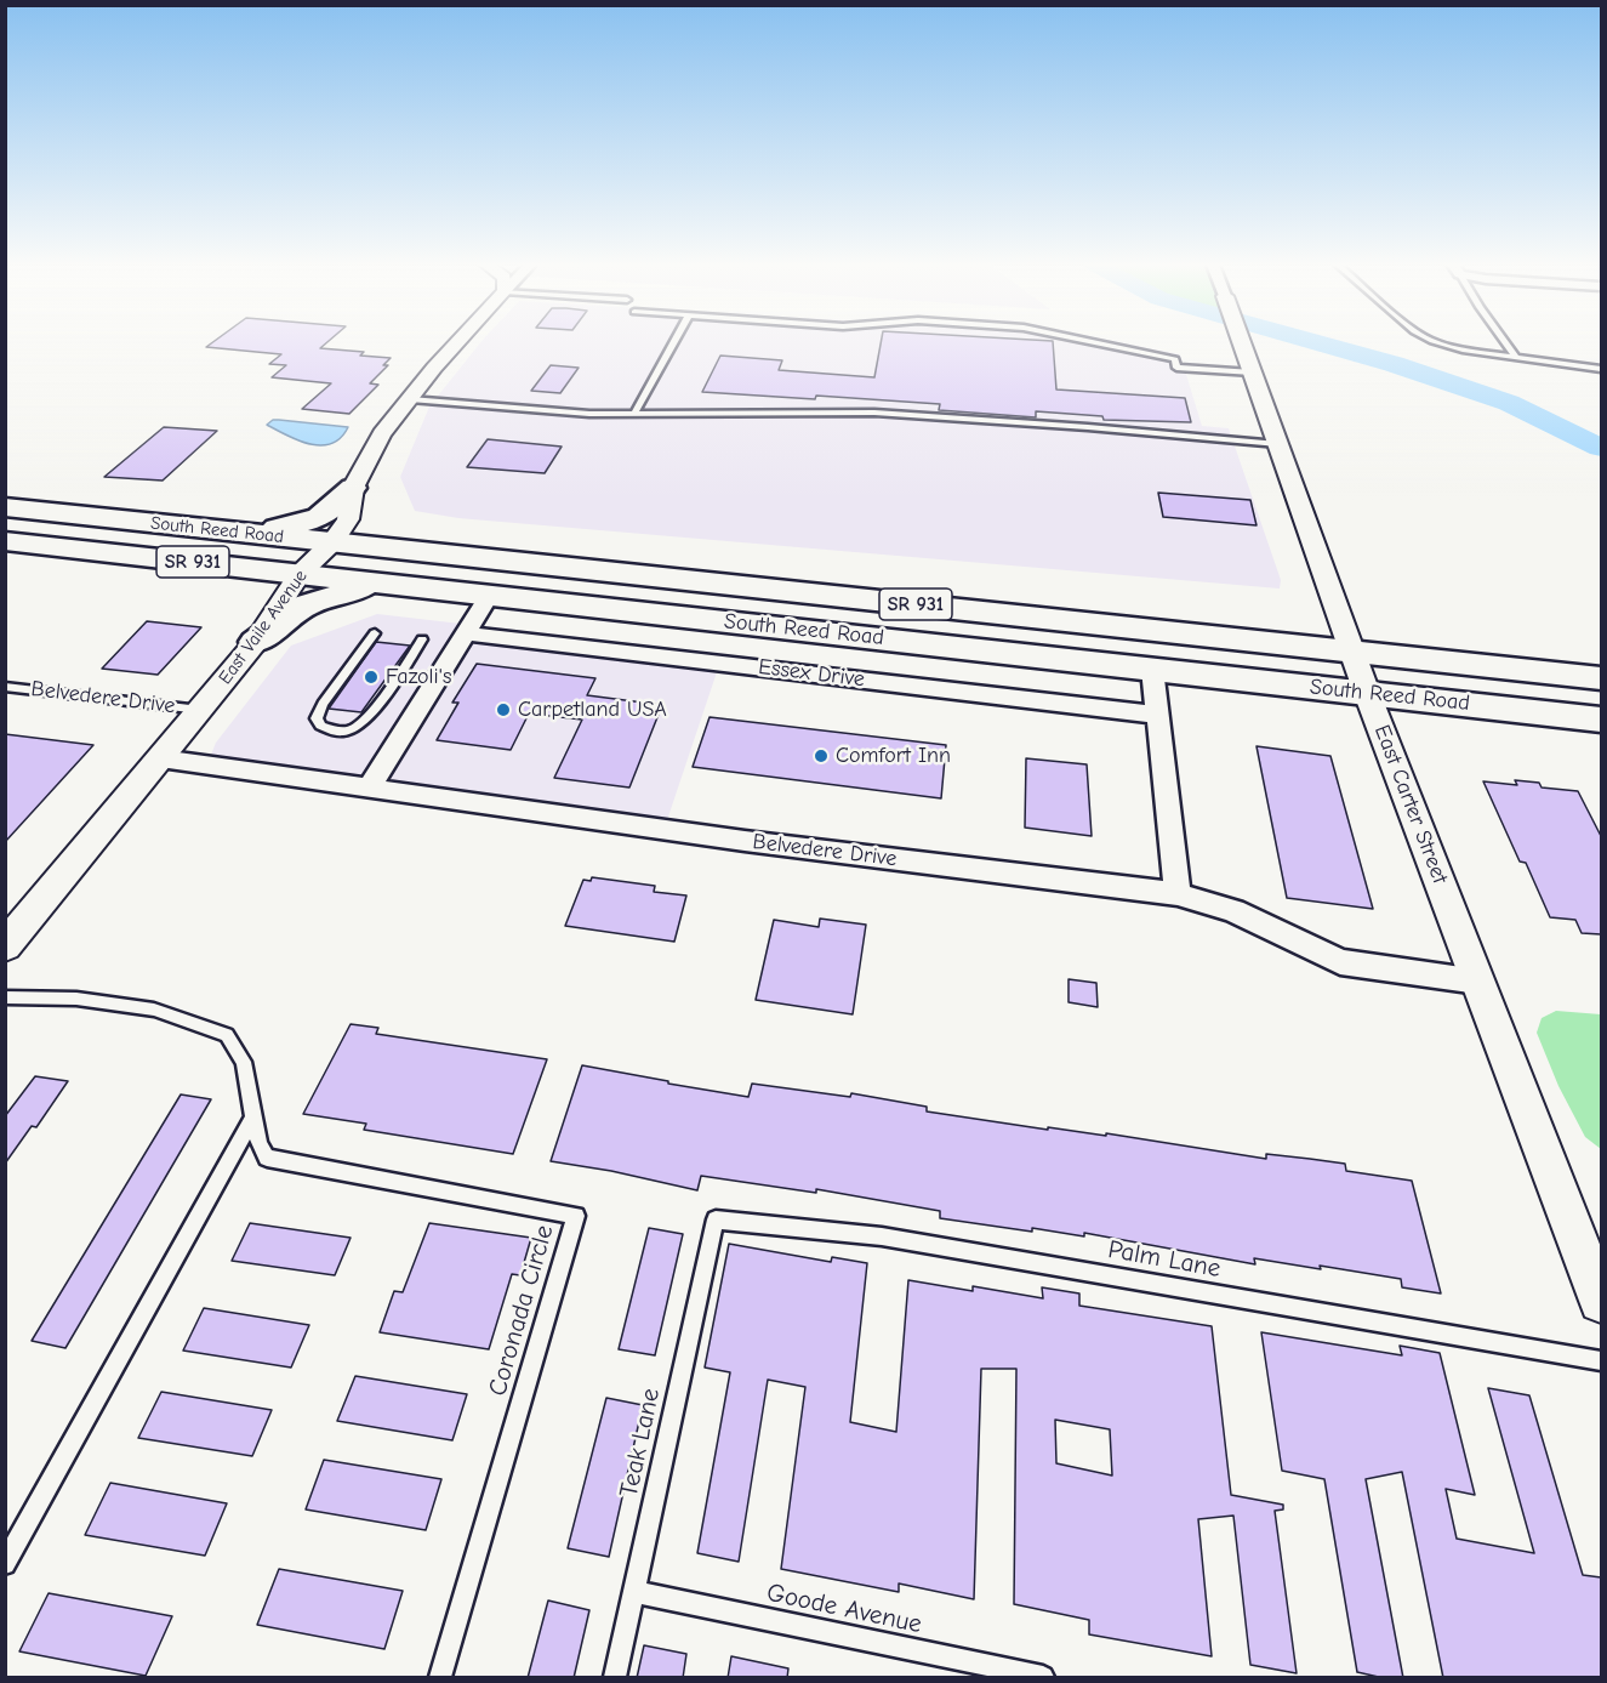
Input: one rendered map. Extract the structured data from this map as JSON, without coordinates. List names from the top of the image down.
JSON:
{
  "streets": {
    "main road": ["South Reed Road", "SR 931"],
    "street": [
      "East Vaile Avenue",
      "Essex Drive",
      "Belvedere Drive",
      "East Carter Street"
    ],
    "lane": [
      "Palm Lane",
      "Coronada Circle",
      "Teak Lane",
      "Goode Avenue"
    ]
  },
  "crossings": [
    ["South Reed Road", "East Vaile Avenue"],
    ["South Reed Road", "East Carter Street"],
    ["East Vaile Avenue", "Belvedere Drive"],
    ["Belvedere Drive", "East Carter Street"],
    ["Palm Lane", "Teak Lane"],
    ["Teak Lane", "Goode Avenue"]
  ],
  "places": ["Fazoli's", "Carpetland USA", "Comfort Inn"]
}
